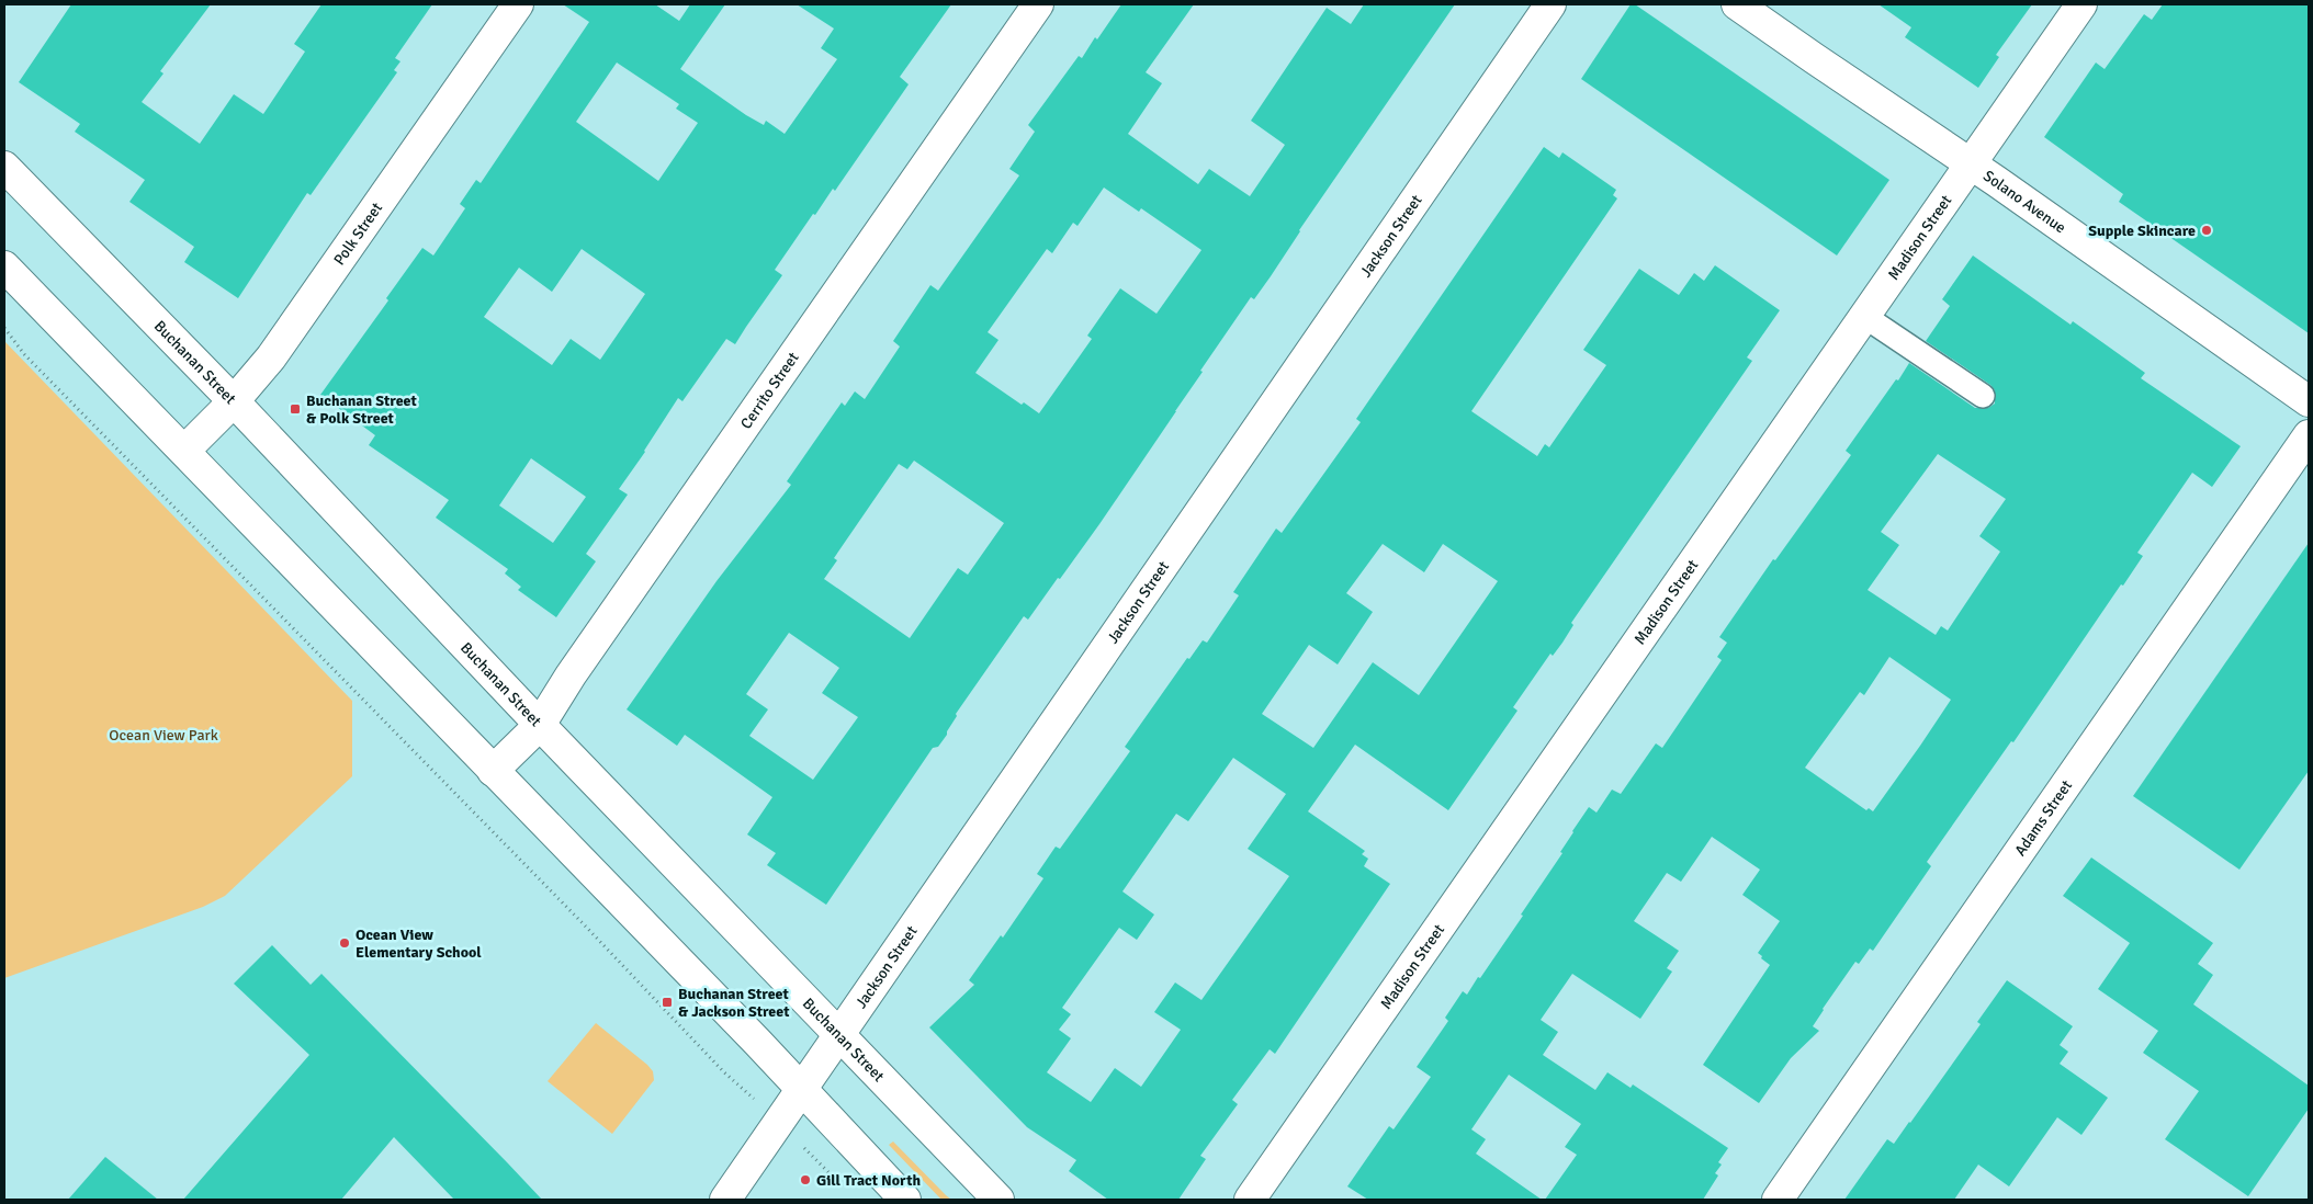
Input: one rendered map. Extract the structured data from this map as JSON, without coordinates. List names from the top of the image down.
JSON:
{
  "streets": {
    "street": [
      "Solano Avenue",
      "Polk Street",
      "Jackson Street",
      "Madison Street",
      "Buchanan Street",
      "Cerrito Street",
      "Adams Street"
    ]
  },
  "crossings": [
    ["Solano Avenue", "Madison Street"],
    ["Polk Street", "Buchanan Street"],
    ["Jackson Street", "Buchanan Street"],
    ["Buchanan Street", "Cerrito Street"]
  ],
  "parks": ["Ocean View Park"],
  "places": {
    "other": ["Supple Skincare", "Ocean View Elementary School", "Gill Tract North"],
    "transit": ["Buchanan Street & Polk Street", "Buchanan Street & Jackson Street"]
  }
}
